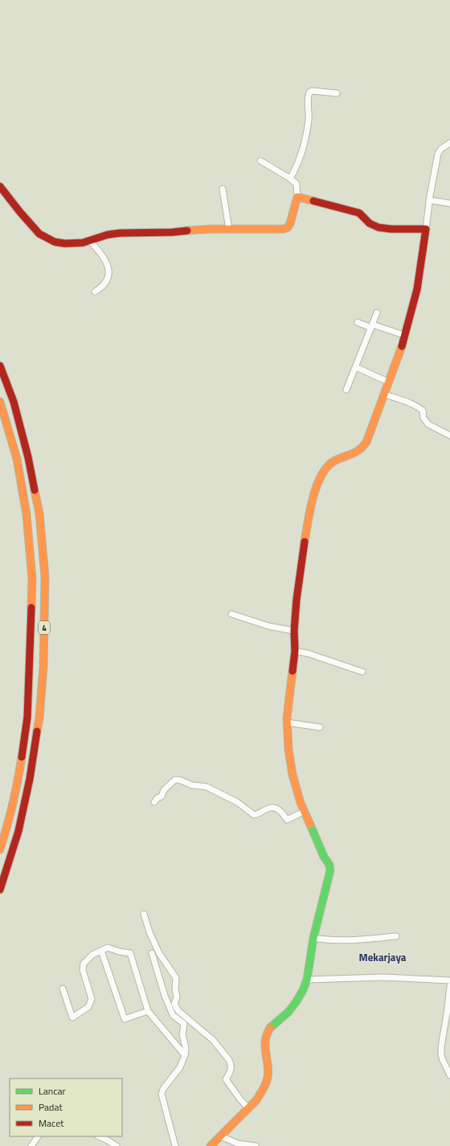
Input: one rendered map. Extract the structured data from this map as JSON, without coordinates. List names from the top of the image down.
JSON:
{
  "streets": {
    "main road": ["4"]
  },
  "districts": ["Mekarjaya"],
  "legend": ["Lancar", "Padat", "Macet"]
}
